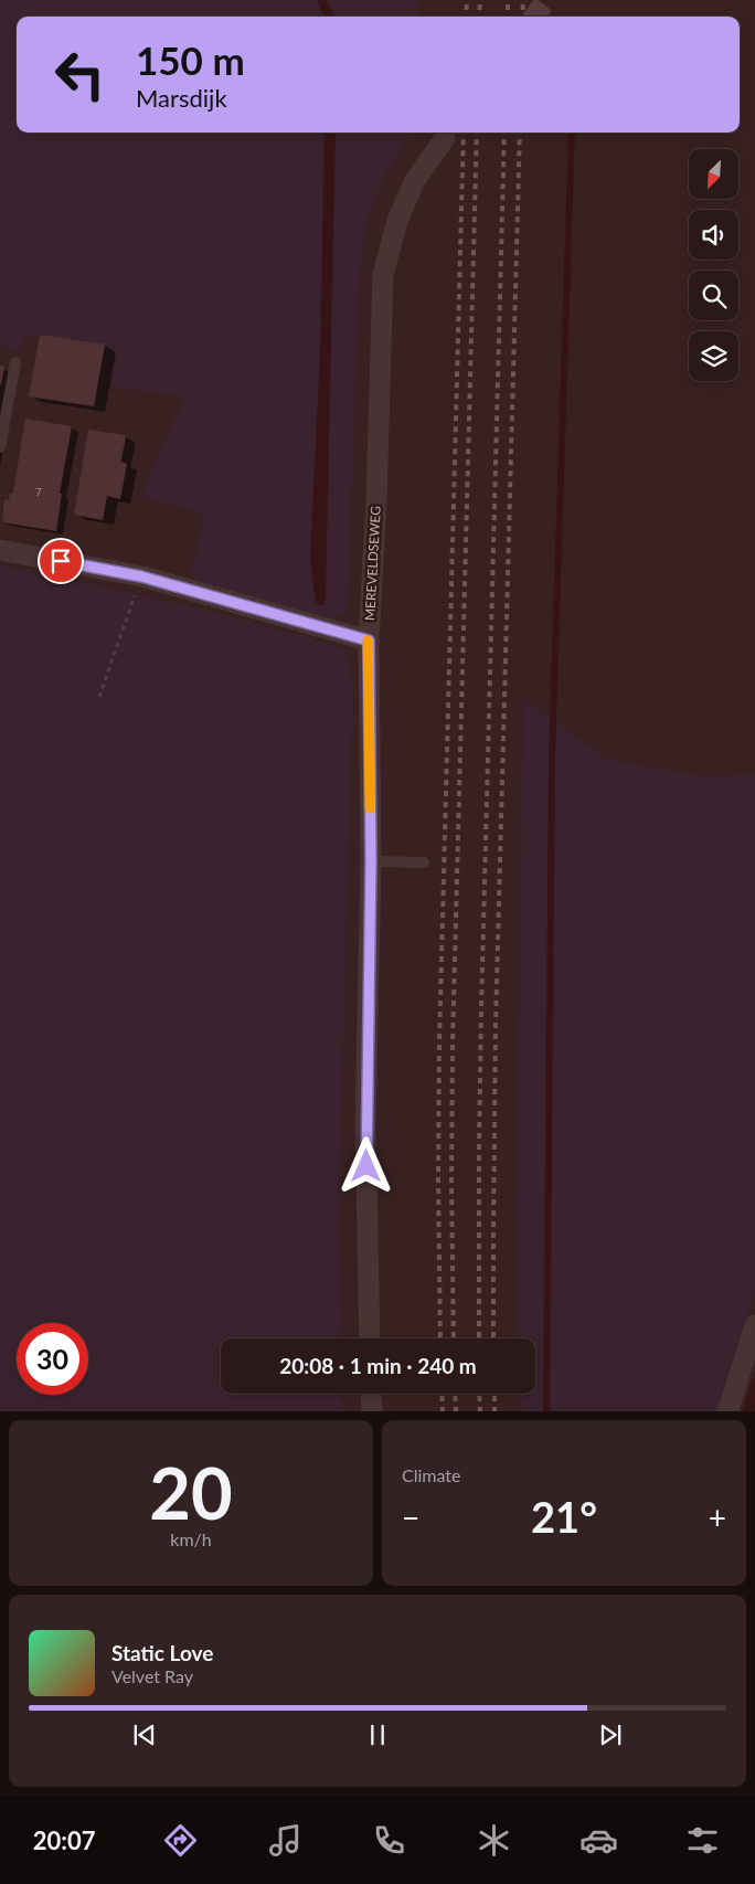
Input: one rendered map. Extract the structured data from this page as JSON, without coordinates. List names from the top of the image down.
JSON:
{
  "streets": {
    "street": ["MEREVELDSEWEG"]
  },
  "house_numbers": ["7"],
  "north": "bottom left",
  "page": {
    "turn": ["150 m", "Marsdijk"],
    "limit": "30",
    "trip": "20:08 · 1 min · 240 m",
    "tile": [
      ["20", "km/h"],
      "Climate"
    ],
    "heat": ["−", "21°", "+"],
    "song": ["Static Love", "Velvet Ray"],
    "tabs": "20:07"
  }
}
